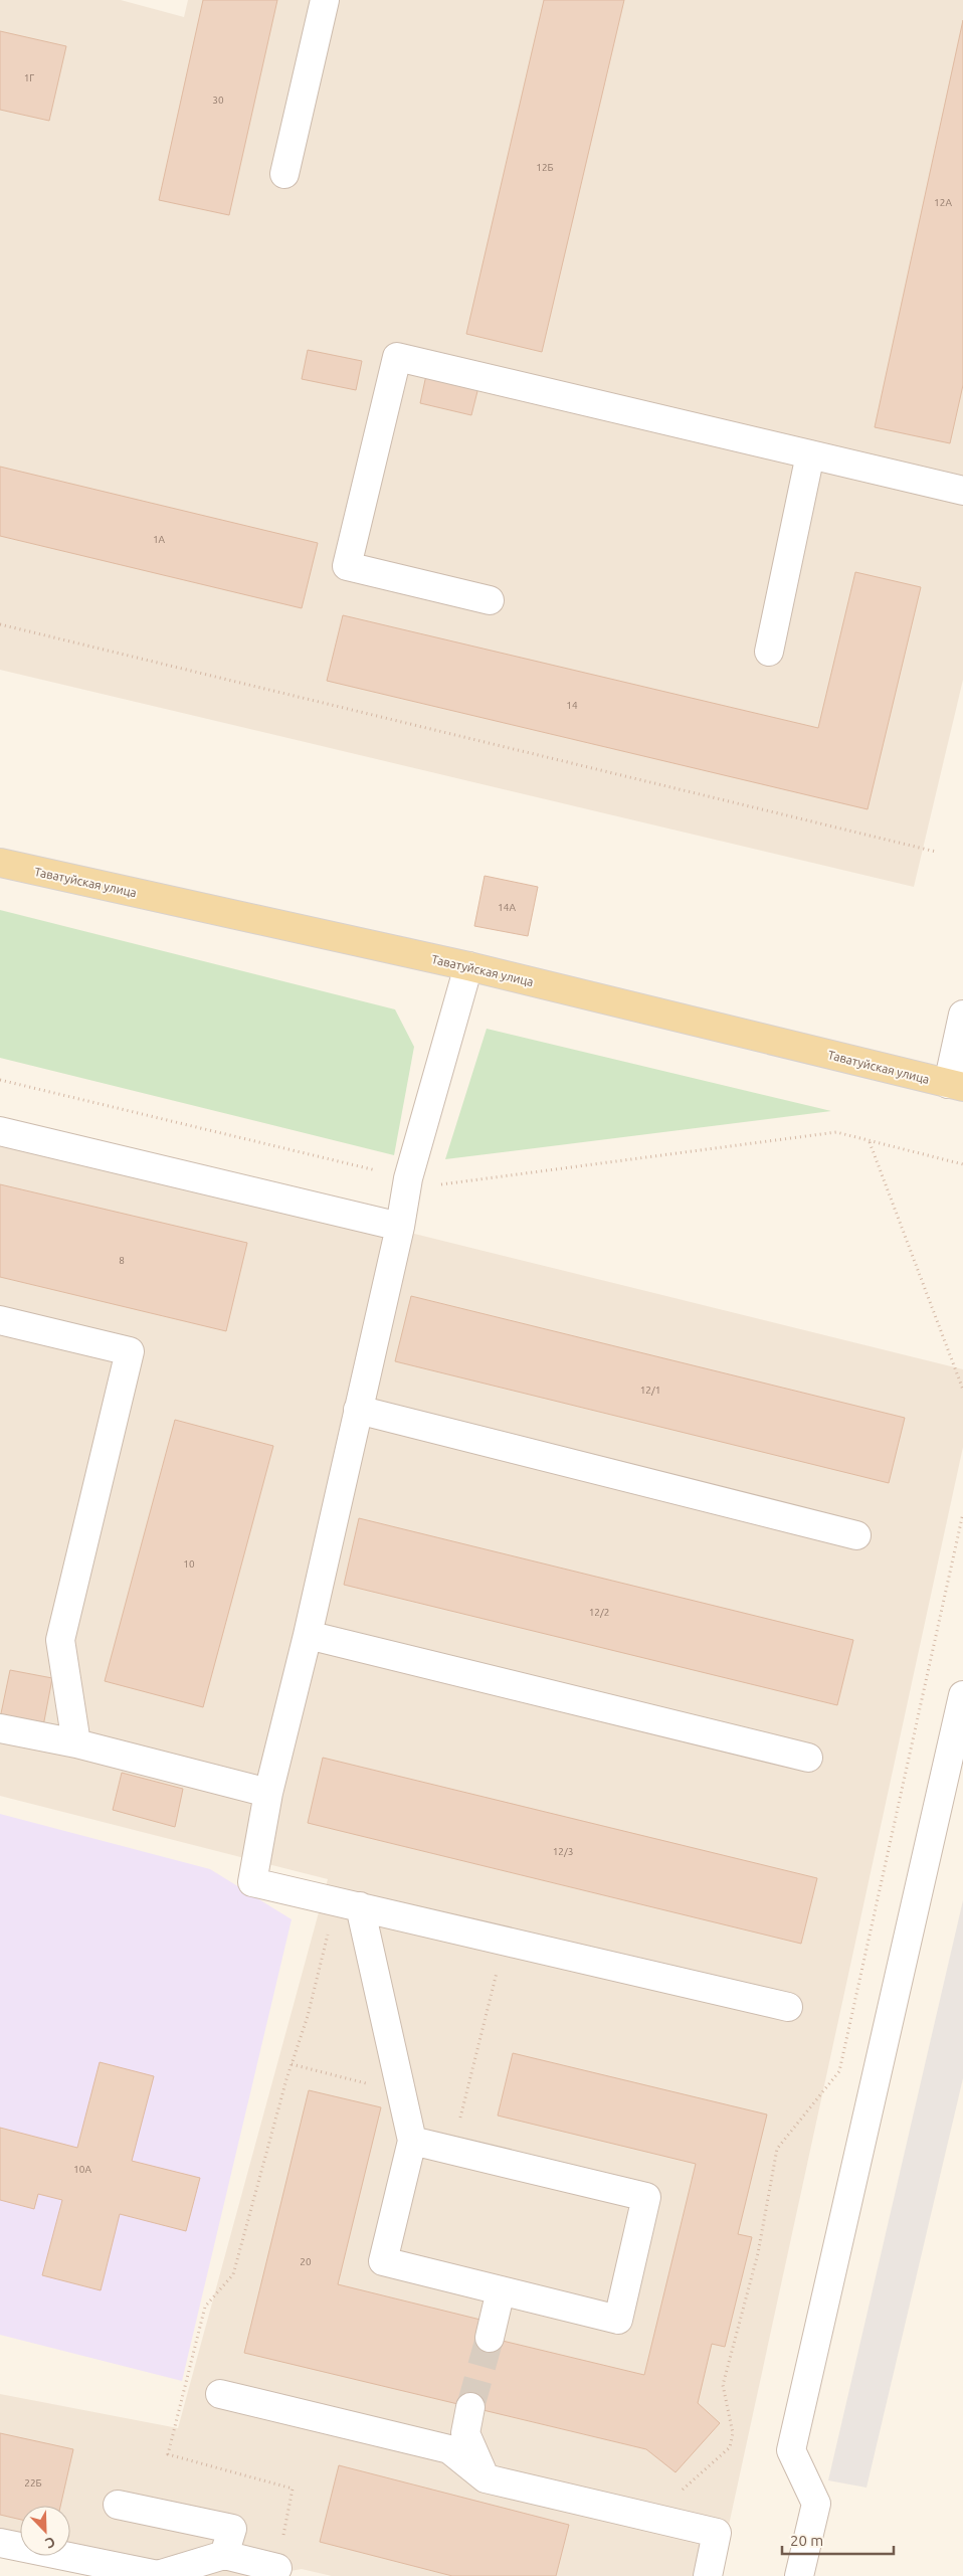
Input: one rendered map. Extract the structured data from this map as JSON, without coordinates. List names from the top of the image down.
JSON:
{
  "streets": {
    "main road": ["Таватуйская улица"]
  },
  "house_numbers": [
    "1Г",
    "30",
    "12Б",
    "12А",
    "1А",
    "14",
    "14А",
    "8",
    "12/1",
    "10",
    "12/2",
    "12/3",
    "10А",
    "20",
    "22Б"
  ],
  "scale_bar": "20 m",
  "north": "bottom right"
}
